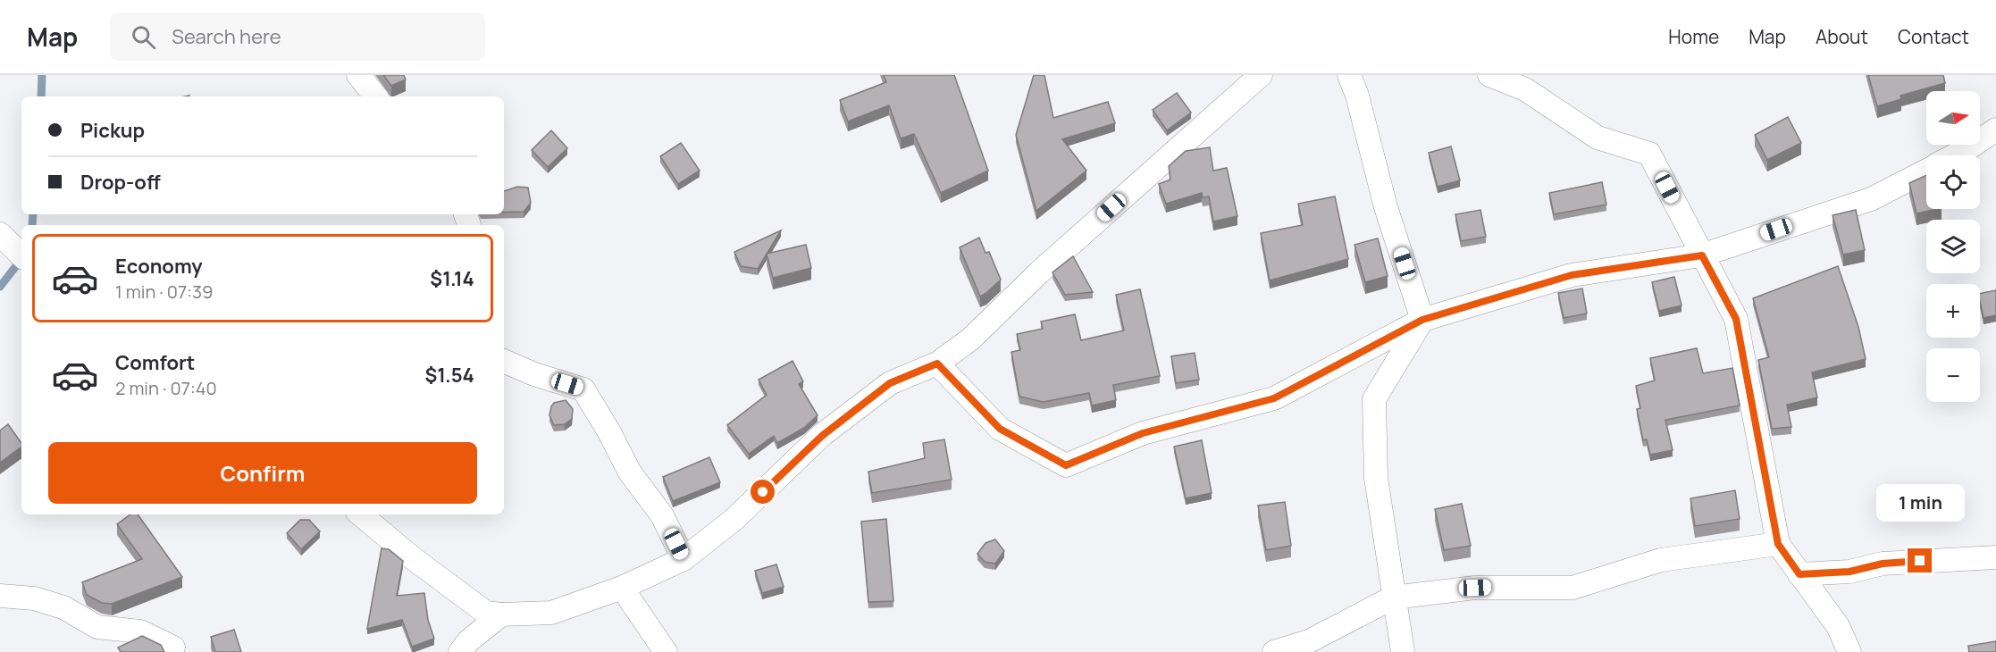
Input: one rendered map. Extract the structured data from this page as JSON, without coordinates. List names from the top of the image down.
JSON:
{
  "north": "right",
  "page": {
    "header": "Map",
    "search": "Search here",
    "nav": [
      "Home",
      "Map",
      "About",
      "Contact"
    ],
    "map_buttons": ["+", "−"],
    "banner": ["Pickup", "Drop-off"],
    "list": [
      {
        "name": "Economy",
        "note": "1 min · 07:39",
        "value": "$1.14"
      },
      {
        "name": "Comfort",
        "note": "2 min · 07:40",
        "value": "$1.54"
      }
    ],
    "buttons": "Confirm",
    "bubble": "1 min"
  }
}
